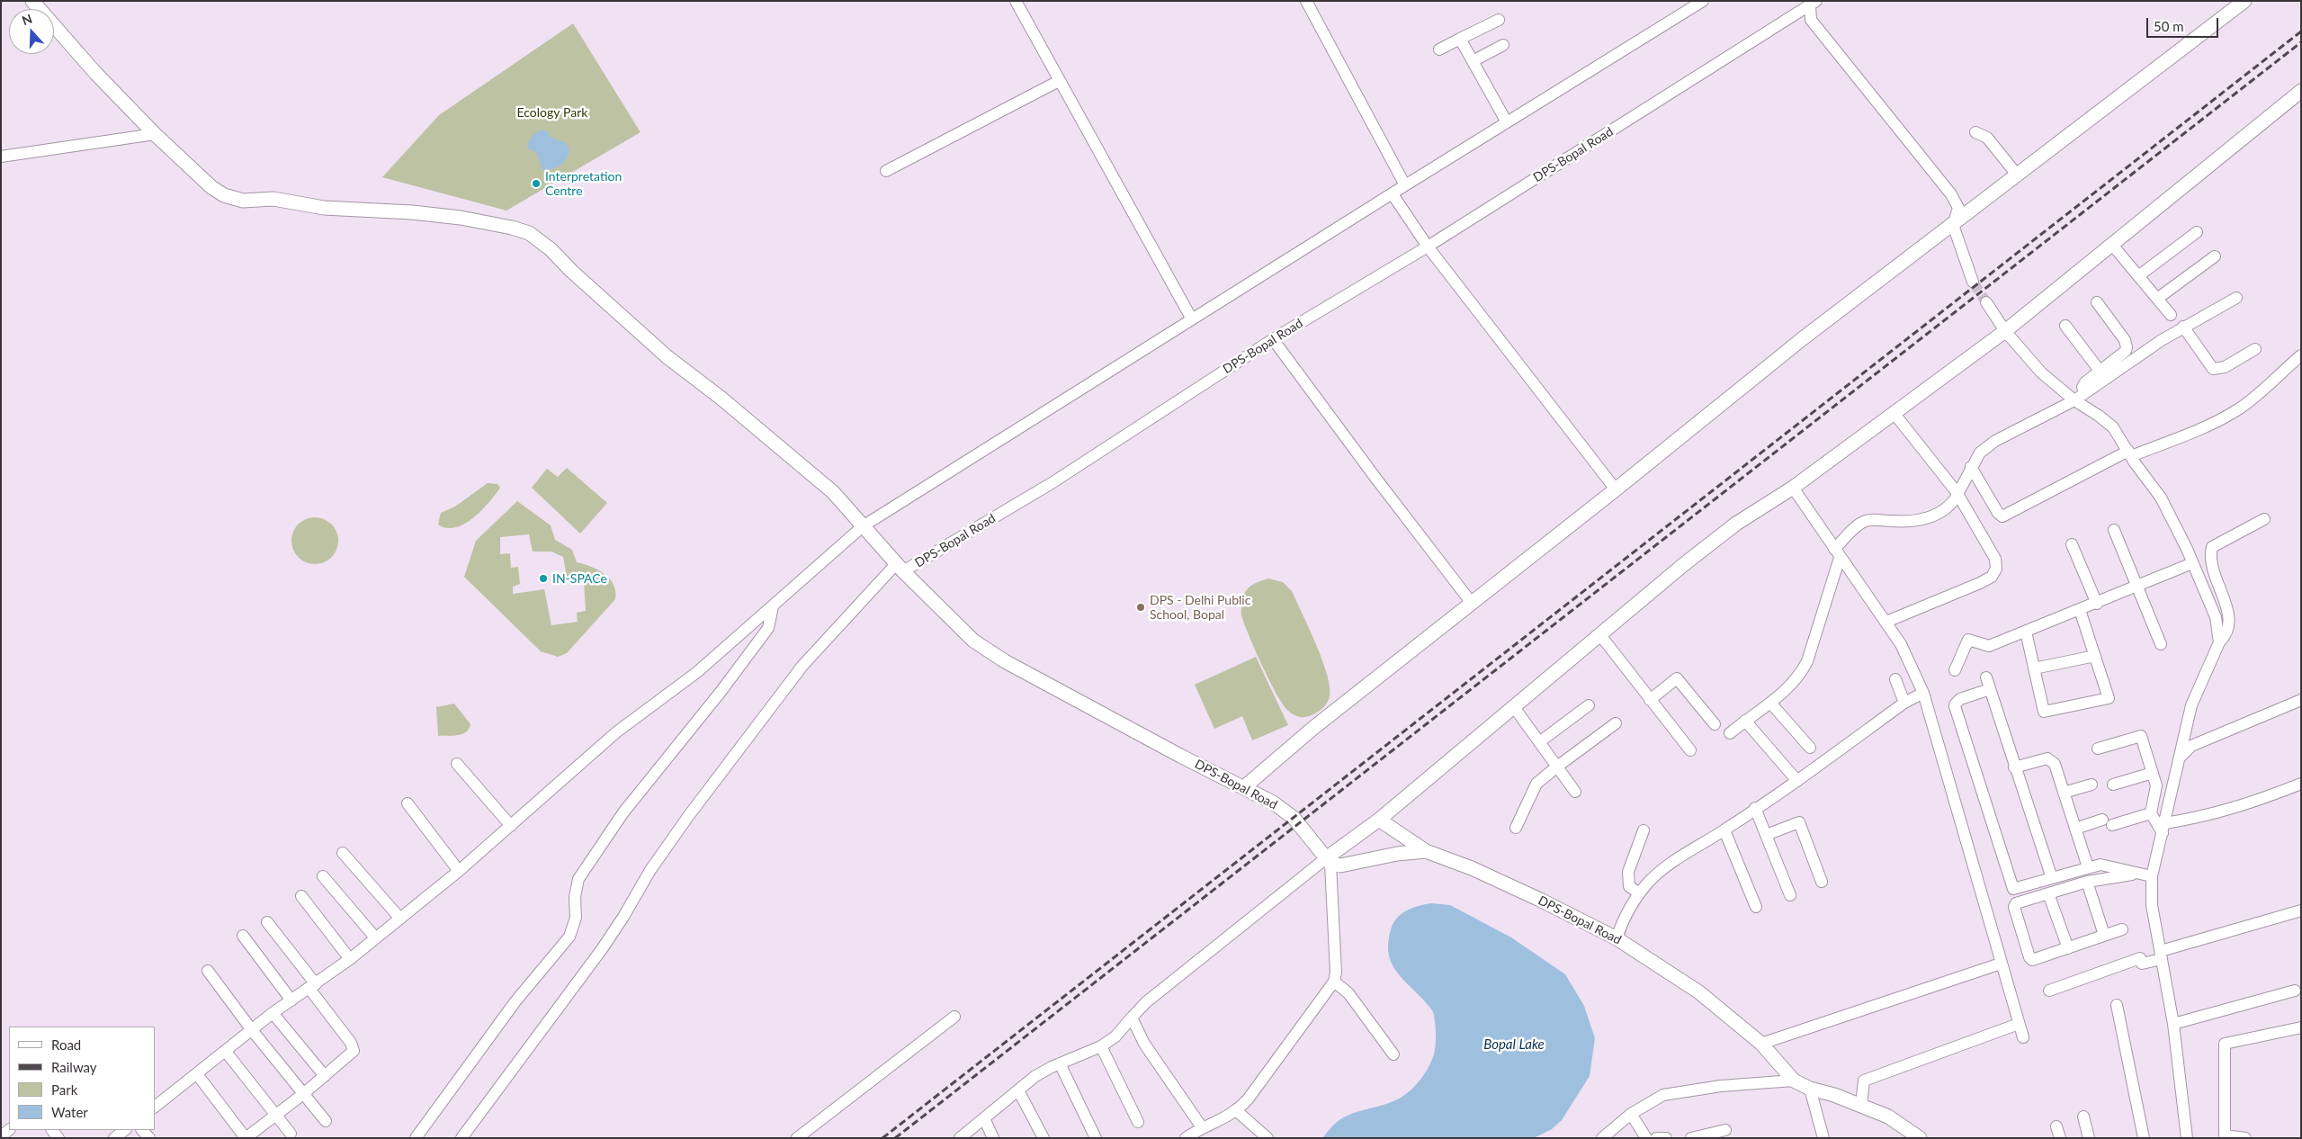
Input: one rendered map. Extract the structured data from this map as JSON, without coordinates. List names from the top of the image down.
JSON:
{
  "streets": {
    "street": ["DPS-Bopal Road"]
  },
  "water": ["Bopal Lake"],
  "parks": ["Ecology Park"],
  "places": ["Interpretation Centre", "IN-SPACe", "DPS - Delhi Public School, Bopal"],
  "legend": [
    "Road",
    "Railway",
    "Park",
    "Water"
  ],
  "scale_bar": "50 m",
  "north": "top"
}
